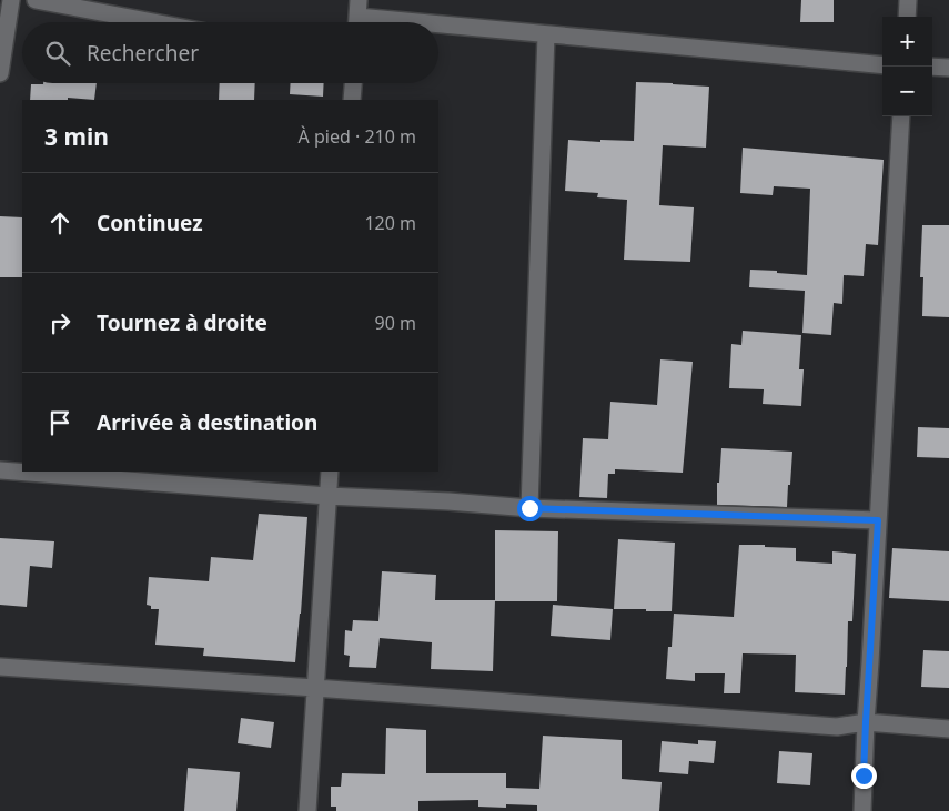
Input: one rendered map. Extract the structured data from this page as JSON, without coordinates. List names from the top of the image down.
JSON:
{
  "page": {
    "map_buttons": ["+", "−"],
    "search": "Rechercher",
    "heading": ["3 min", "À pied · 210 m"],
    "list": [
      ["Continuez", "120 m"],
      ["Tournez à droite", "90 m"],
      "Arrivée à destination"
    ]
  }
}
